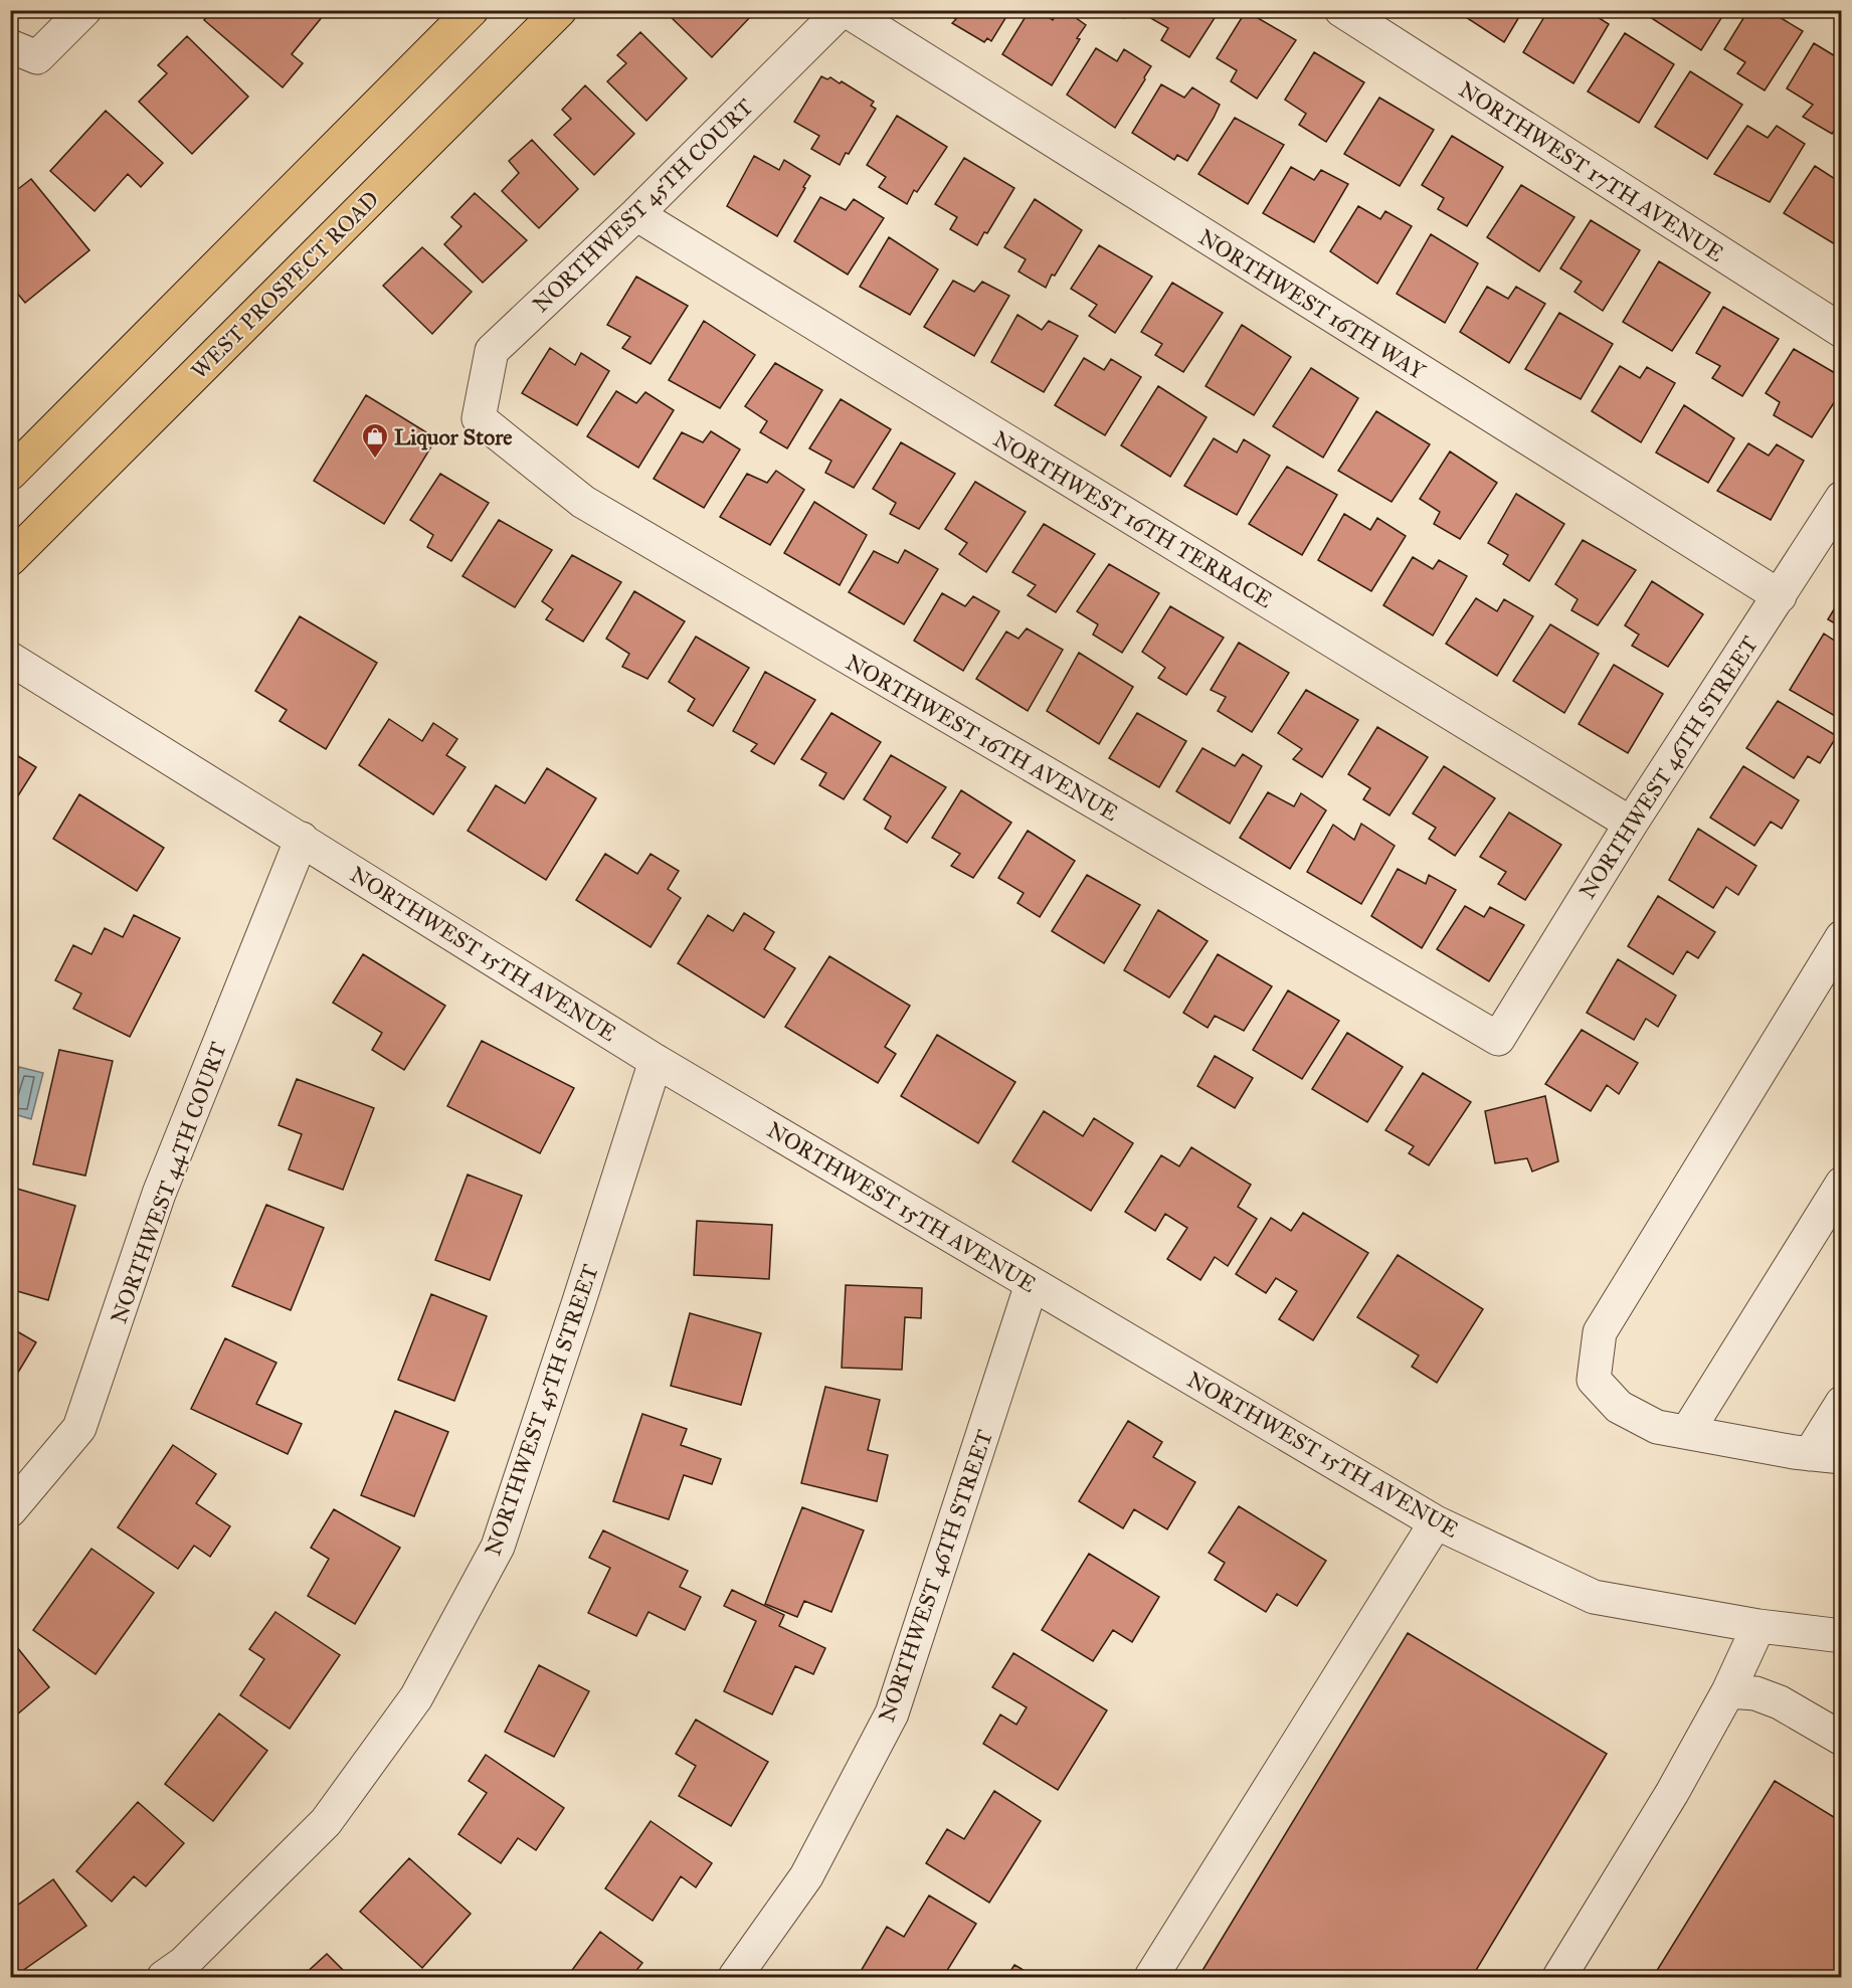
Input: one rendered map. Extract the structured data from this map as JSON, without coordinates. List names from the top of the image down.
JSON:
{
  "streets": {
    "main road": ["WEST PROSPECT ROAD"],
    "street": [
      "NORTHWEST 17TH AVENUE",
      "NORTHWEST 45TH COURT",
      "NORTHWEST 16TH WAY",
      "NORTHWEST 16TH TERRACE",
      "NORTHWEST 16TH AVENUE",
      "NORTHWEST 46TH STREET",
      "NORTHWEST 15TH AVENUE",
      "NORTHWEST 44TH COURT",
      "NORTHWEST 45TH STREET"
    ]
  },
  "crossings": [
    ["NORTHWEST 45TH COURT", "NORTHWEST 16TH WAY"],
    ["NORTHWEST 45TH COURT", "NORTHWEST 16TH TERRACE"],
    ["NORTHWEST 45TH COURT", "NORTHWEST 16TH AVENUE"],
    ["NORTHWEST 16TH WAY", "NORTHWEST 46TH STREET"],
    ["NORTHWEST 16TH TERRACE", "NORTHWEST 46TH STREET"],
    ["NORTHWEST 16TH AVENUE", "NORTHWEST 46TH STREET"],
    ["NORTHWEST 46TH STREET", "NORTHWEST 15TH AVENUE"],
    ["NORTHWEST 15TH AVENUE", "NORTHWEST 44TH COURT"],
    ["NORTHWEST 15TH AVENUE", "NORTHWEST 45TH STREET"]
  ],
  "places": {
    "shop": ["Liquor Store"]
  }
}
